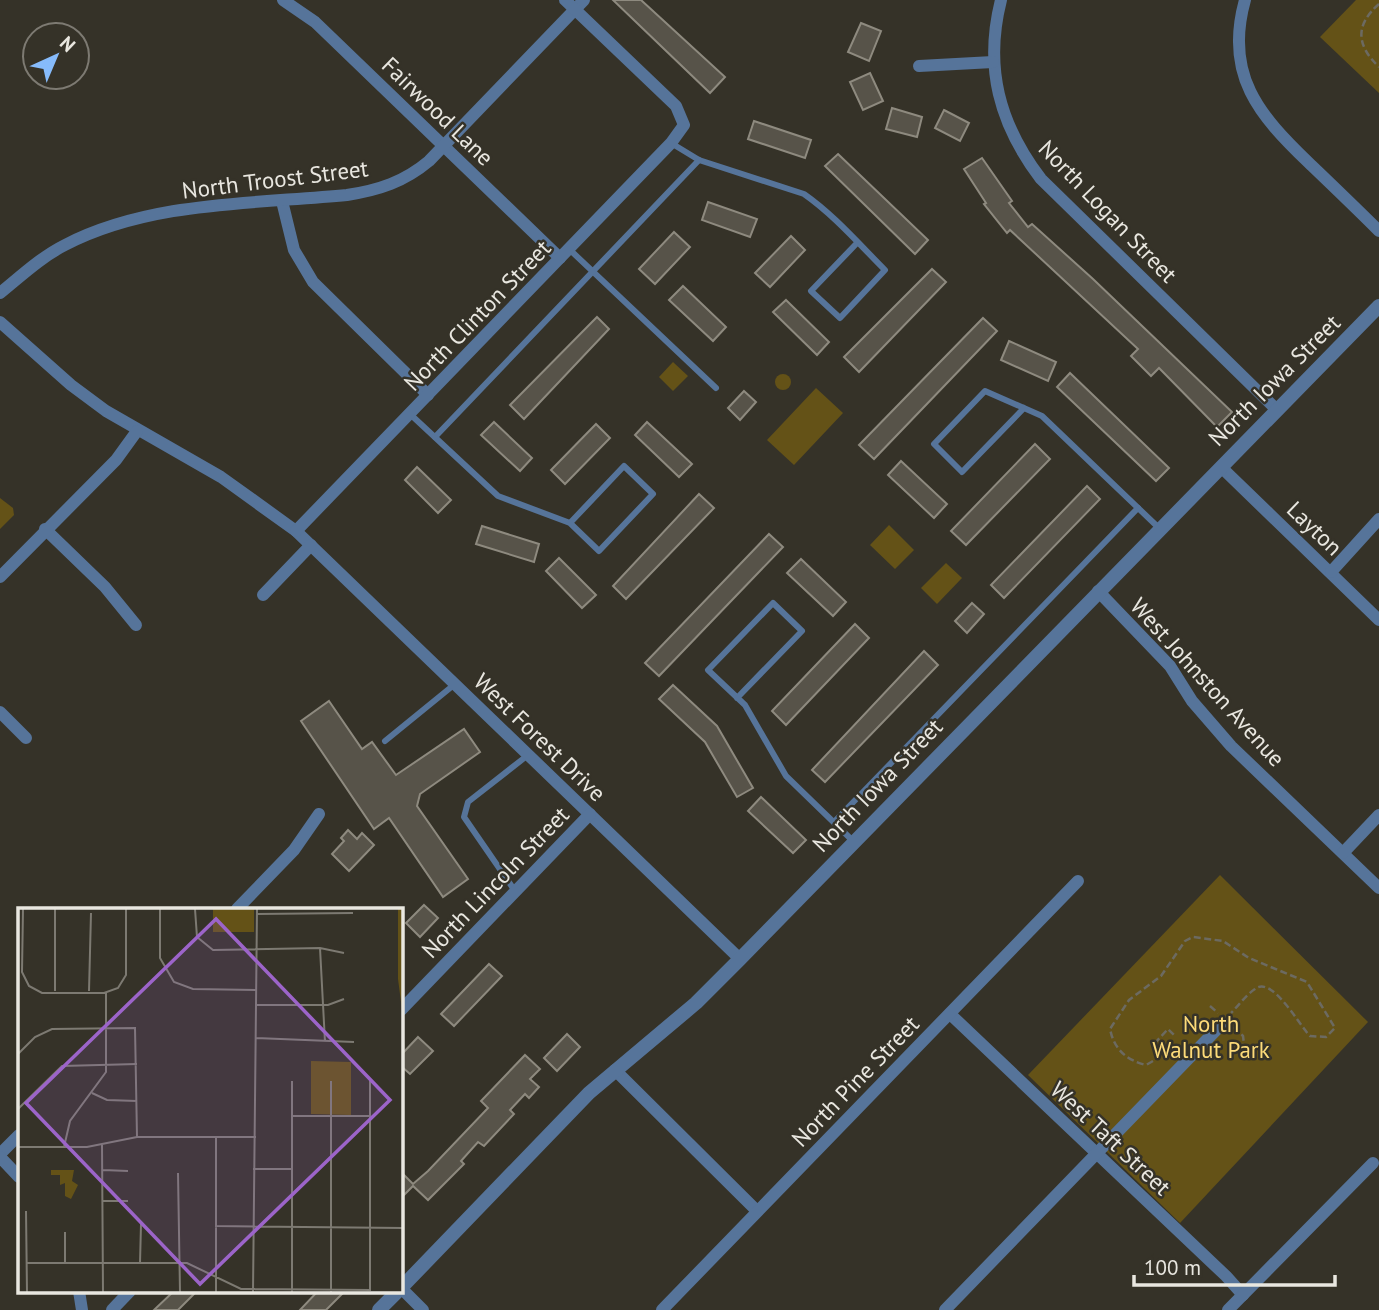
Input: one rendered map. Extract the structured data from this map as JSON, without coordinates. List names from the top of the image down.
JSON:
{
  "streets": {
    "street": [
      "Fairwood Lane",
      "North Troost Street",
      "North Logan Street",
      "North Clinton Street",
      "North Iowa Street",
      "Layton",
      "West Johnston Avenue",
      "West Forest Drive",
      "North Lincoln Street",
      "North Pine Street",
      "West Taft Street"
    ]
  },
  "crossings": [
    ["Fairwood Lane", "North Troost Street"],
    ["Fairwood Lane", "North Clinton Street"],
    ["North Troost Street", "North Clinton Street"],
    ["North Logan Street", "North Iowa Street"],
    ["North Clinton Street", "West Forest Drive"],
    ["North Iowa Street", "Layton"],
    ["North Iowa Street", "West Johnston Avenue"],
    ["North Iowa Street", "West Forest Drive"],
    ["West Forest Drive", "North Lincoln Street"],
    ["North Pine Street", "West Taft Street"]
  ],
  "parks": ["North Walnut Park"],
  "scale_bar": "100 m",
  "north": "top right"
}
